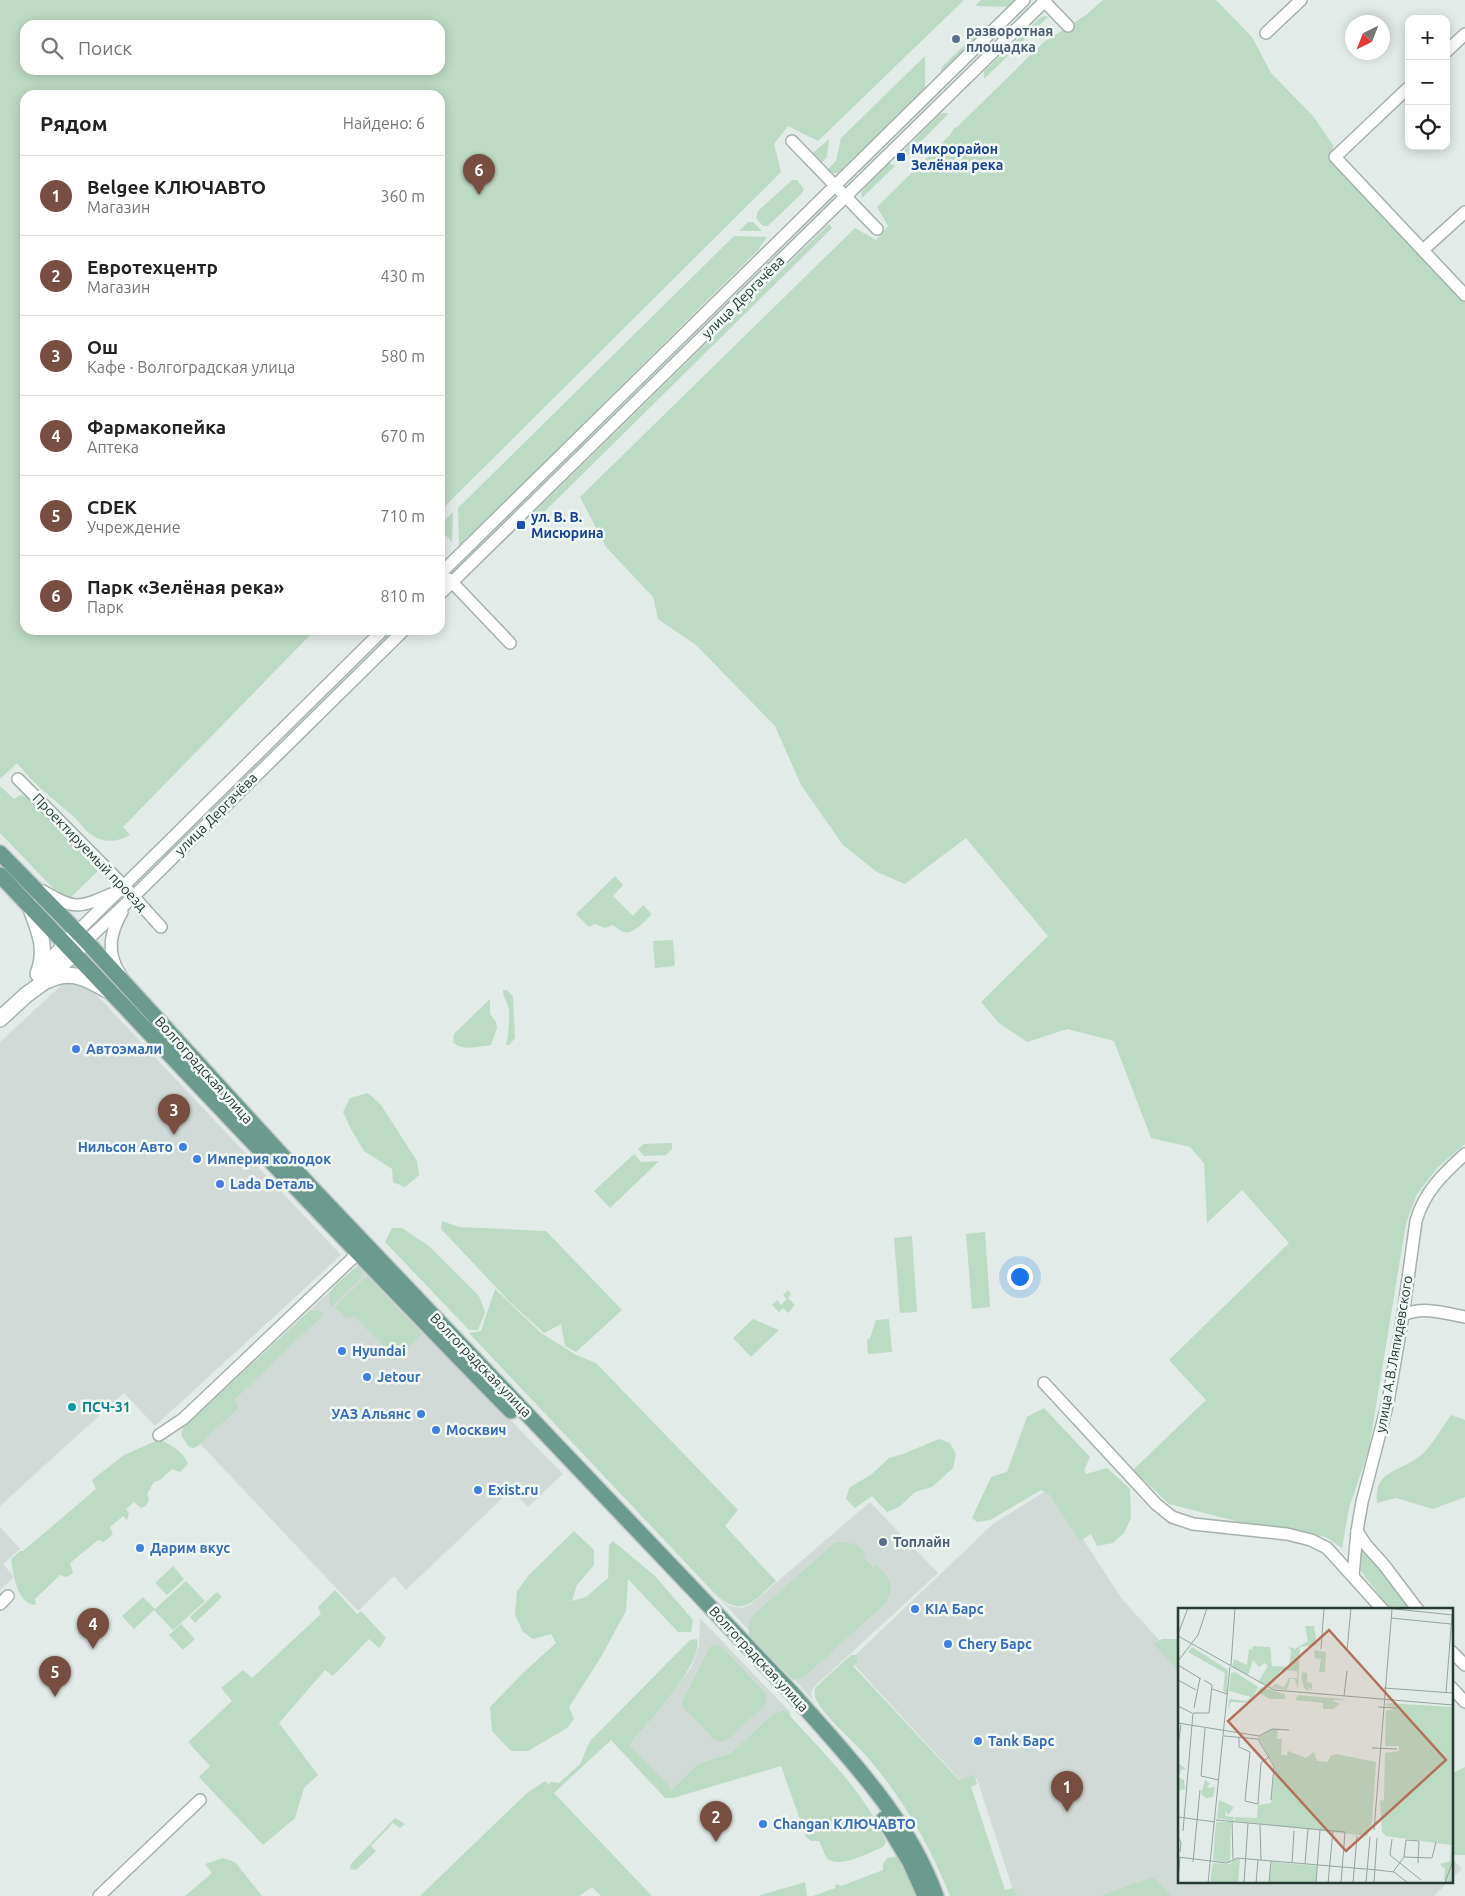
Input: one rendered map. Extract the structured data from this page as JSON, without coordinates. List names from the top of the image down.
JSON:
{
  "streets": {
    "main road": ["Волгоградская улица"],
    "street": ["улица Дергачёва", "Проектируемый проезд", "улица А.В.Ляпидевского"]
  },
  "crossings": [
    ["улица Дергачёва", "Проектируемый проезд"],
    ["улица Дергачёва", "Волгоградская улица"]
  ],
  "places": {
    "other": [
      "разворотная площадка",
      "Автоэмали",
      "Нильсон Авто",
      "Империя колодок",
      "Lada Dеталь",
      "Hyundai",
      "Jetour",
      "ПСЧ-31",
      "УАЗ Альянс",
      "Москвич",
      "Exist.ru",
      "Топлайн",
      "Дарим вкус",
      "KIA Барс",
      "Chery Барс",
      "Tank Барс",
      "Changan КЛЮЧАВТО"
    ],
    "transit": ["Микрорайон Зелёная река", "ул. В. В. Мисюрина"]
  },
  "north": "bottom left",
  "page": {
    "map_buttons": ["+", "−"],
    "search": "Поиск",
    "heading": ["Рядом", "Найдено: 6"],
    "pins": [
      "6",
      "3",
      "4",
      "5",
      "1",
      "2"
    ],
    "list": [
      {
        "mark": "1",
        "name": "Belgee КЛЮЧАВТО",
        "note": "Магазин",
        "value": "360 m"
      },
      {
        "mark": "2",
        "name": "Евротехцентр",
        "note": "Магазин",
        "value": "430 m"
      },
      {
        "mark": "3",
        "name": "Ош",
        "note": "Кафе · Волгоградская улица",
        "value": "580 m"
      },
      {
        "mark": "4",
        "name": "Фармакопейка",
        "note": "Аптека",
        "value": "670 m"
      },
      {
        "mark": "5",
        "name": "CDEK",
        "note": "Учреждение",
        "value": "710 m"
      },
      {
        "mark": "6",
        "name": "Парк «Зелёная река»",
        "note": "Парк",
        "value": "810 m"
      }
    ]
  }
}
